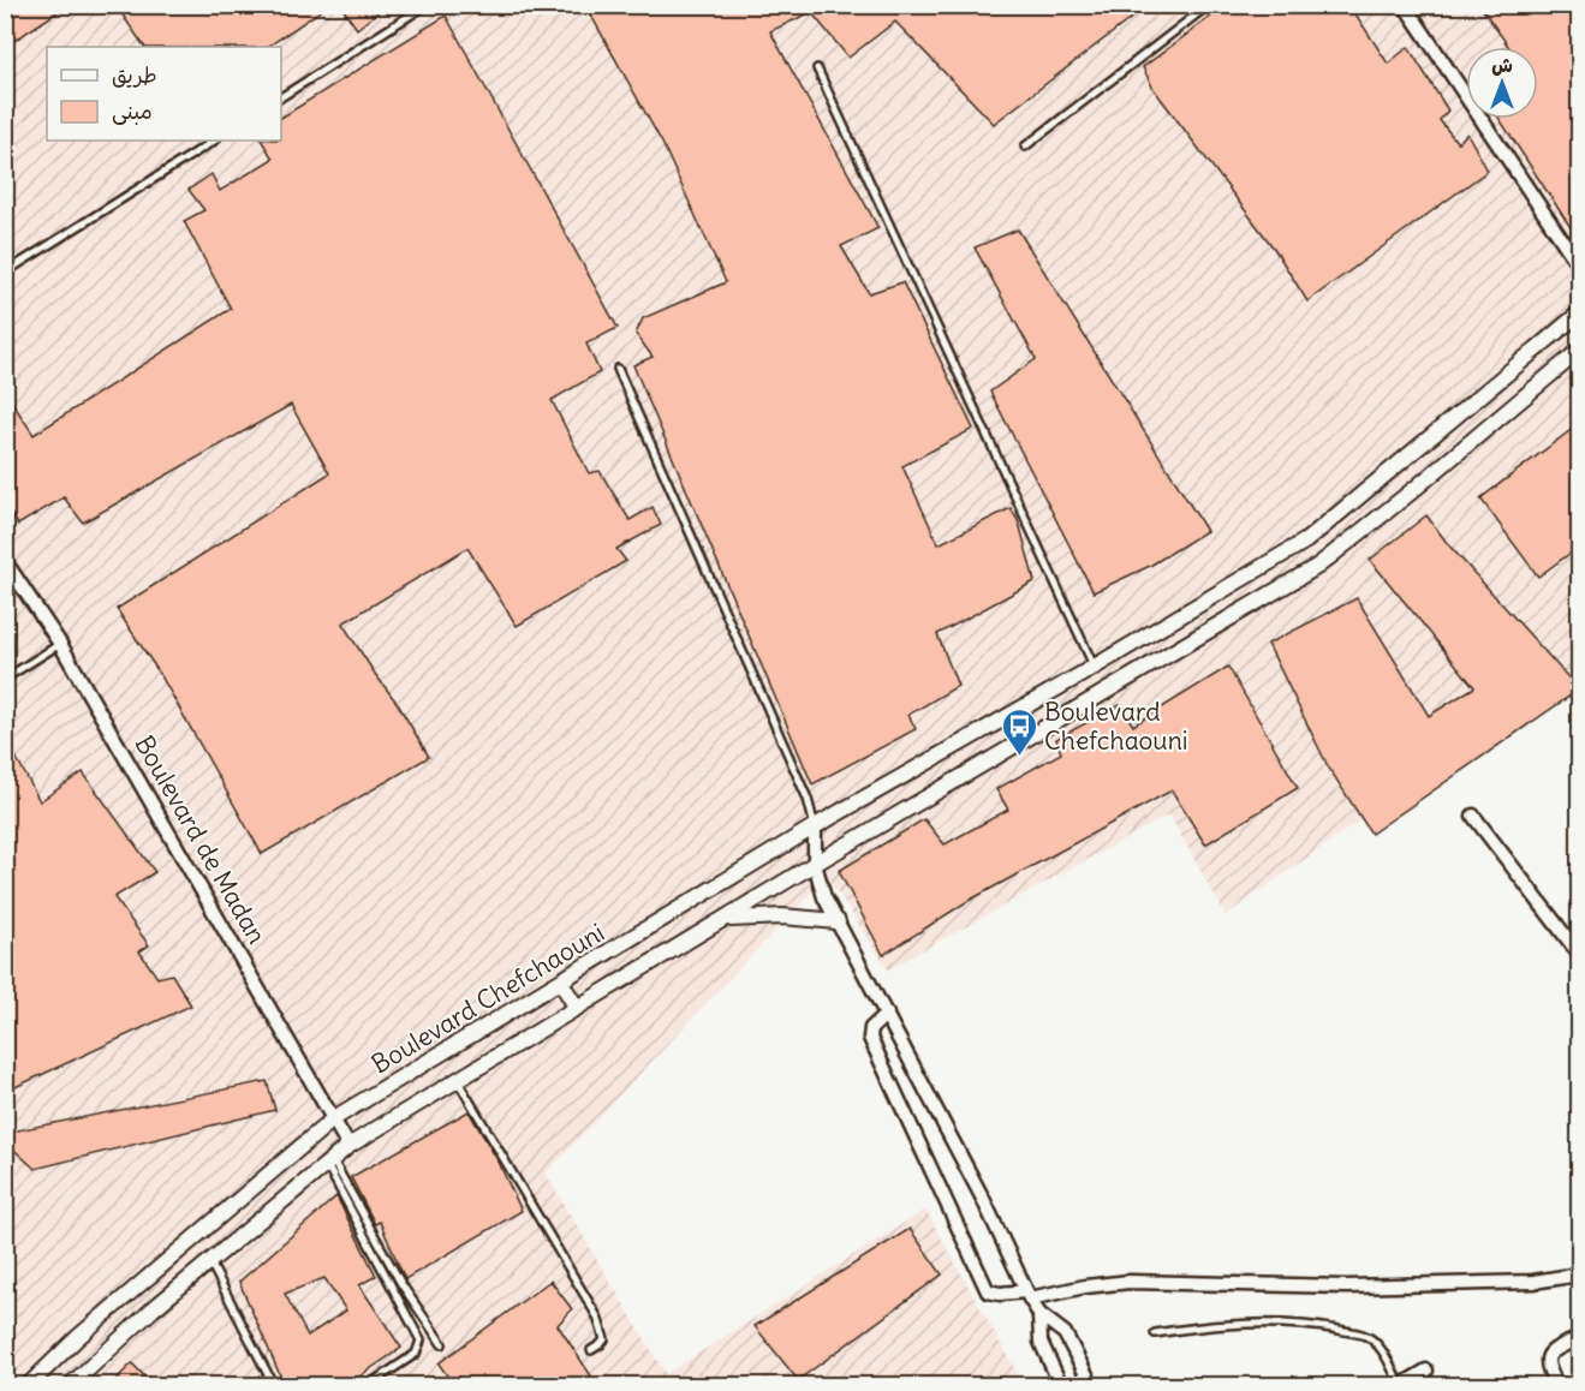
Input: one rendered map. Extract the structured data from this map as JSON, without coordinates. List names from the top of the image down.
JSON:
{
  "streets": {
    "street": ["Boulevard de Madan", "Boulevard Chefchaouni"]
  },
  "crossings": [
    ["Boulevard de Madan", "Boulevard Chefchaouni"]
  ],
  "places": {
    "bus stop": ["Boulevard Chefchaouni"]
  },
  "legend": ["طريق", "مبنى"],
  "north": "top"
}
